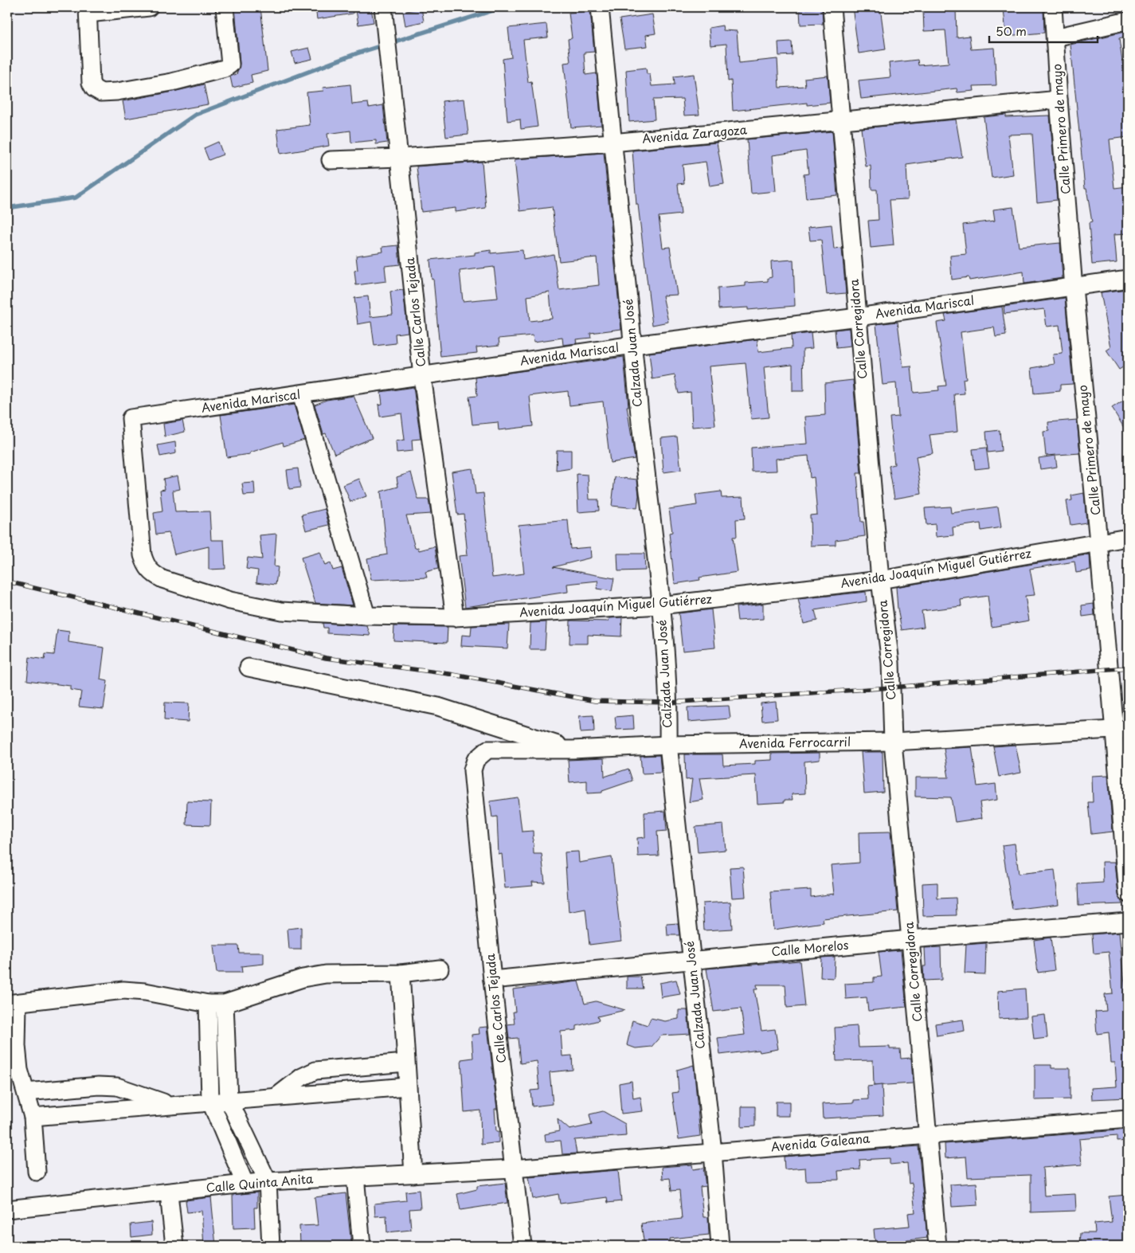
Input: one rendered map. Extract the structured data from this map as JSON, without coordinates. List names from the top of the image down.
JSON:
{
  "streets": {
    "street": [
      "Calle Primero de mayo",
      "Avenida Zaragoza",
      "Avenida Mariscal",
      "Calle Carlos Tejada",
      "Calle Corregidora",
      "Calzada Juan José",
      "Avenida Joaquín Miguel Gutiérrez",
      "Avenida Ferrocarril",
      "Calle Morelos",
      "Avenida Galeana",
      "Calle Quinta Anita"
    ]
  },
  "crossings": [
    ["Calle Primero de mayo", "Avenida Zaragoza"],
    ["Calle Primero de mayo", "Avenida Mariscal"],
    ["Calle Primero de mayo", "Avenida Joaquín Miguel Gutiérrez"],
    ["Calle Primero de mayo", "Avenida Ferrocarril"],
    ["Avenida Zaragoza", "Calle Carlos Tejada"],
    ["Avenida Zaragoza", "Calle Corregidora"],
    ["Avenida Zaragoza", "Calzada Juan José"],
    ["Avenida Mariscal", "Calle Carlos Tejada"],
    ["Avenida Mariscal", "Calle Corregidora"],
    ["Avenida Mariscal", "Calzada Juan José"],
    ["Avenida Mariscal", "Avenida Joaquín Miguel Gutiérrez"],
    ["Calle Carlos Tejada", "Avenida Joaquín Miguel Gutiérrez"],
    ["Calle Carlos Tejada", "Avenida Ferrocarril"],
    ["Calle Carlos Tejada", "Calle Morelos"],
    ["Calle Carlos Tejada", "Avenida Galeana"],
    ["Calle Carlos Tejada", "Calle Quinta Anita"],
    ["Calle Corregidora", "Avenida Joaquín Miguel Gutiérrez"],
    ["Calle Corregidora", "Avenida Ferrocarril"],
    ["Calle Corregidora", "Calle Morelos"],
    ["Calle Corregidora", "Avenida Galeana"],
    ["Calzada Juan José", "Avenida Joaquín Miguel Gutiérrez"],
    ["Calzada Juan José", "Avenida Ferrocarril"],
    ["Calzada Juan José", "Calle Morelos"],
    ["Calzada Juan José", "Avenida Galeana"],
    ["Avenida Galeana", "Calle Quinta Anita"]
  ],
  "scale_bar": "50 m"
}
